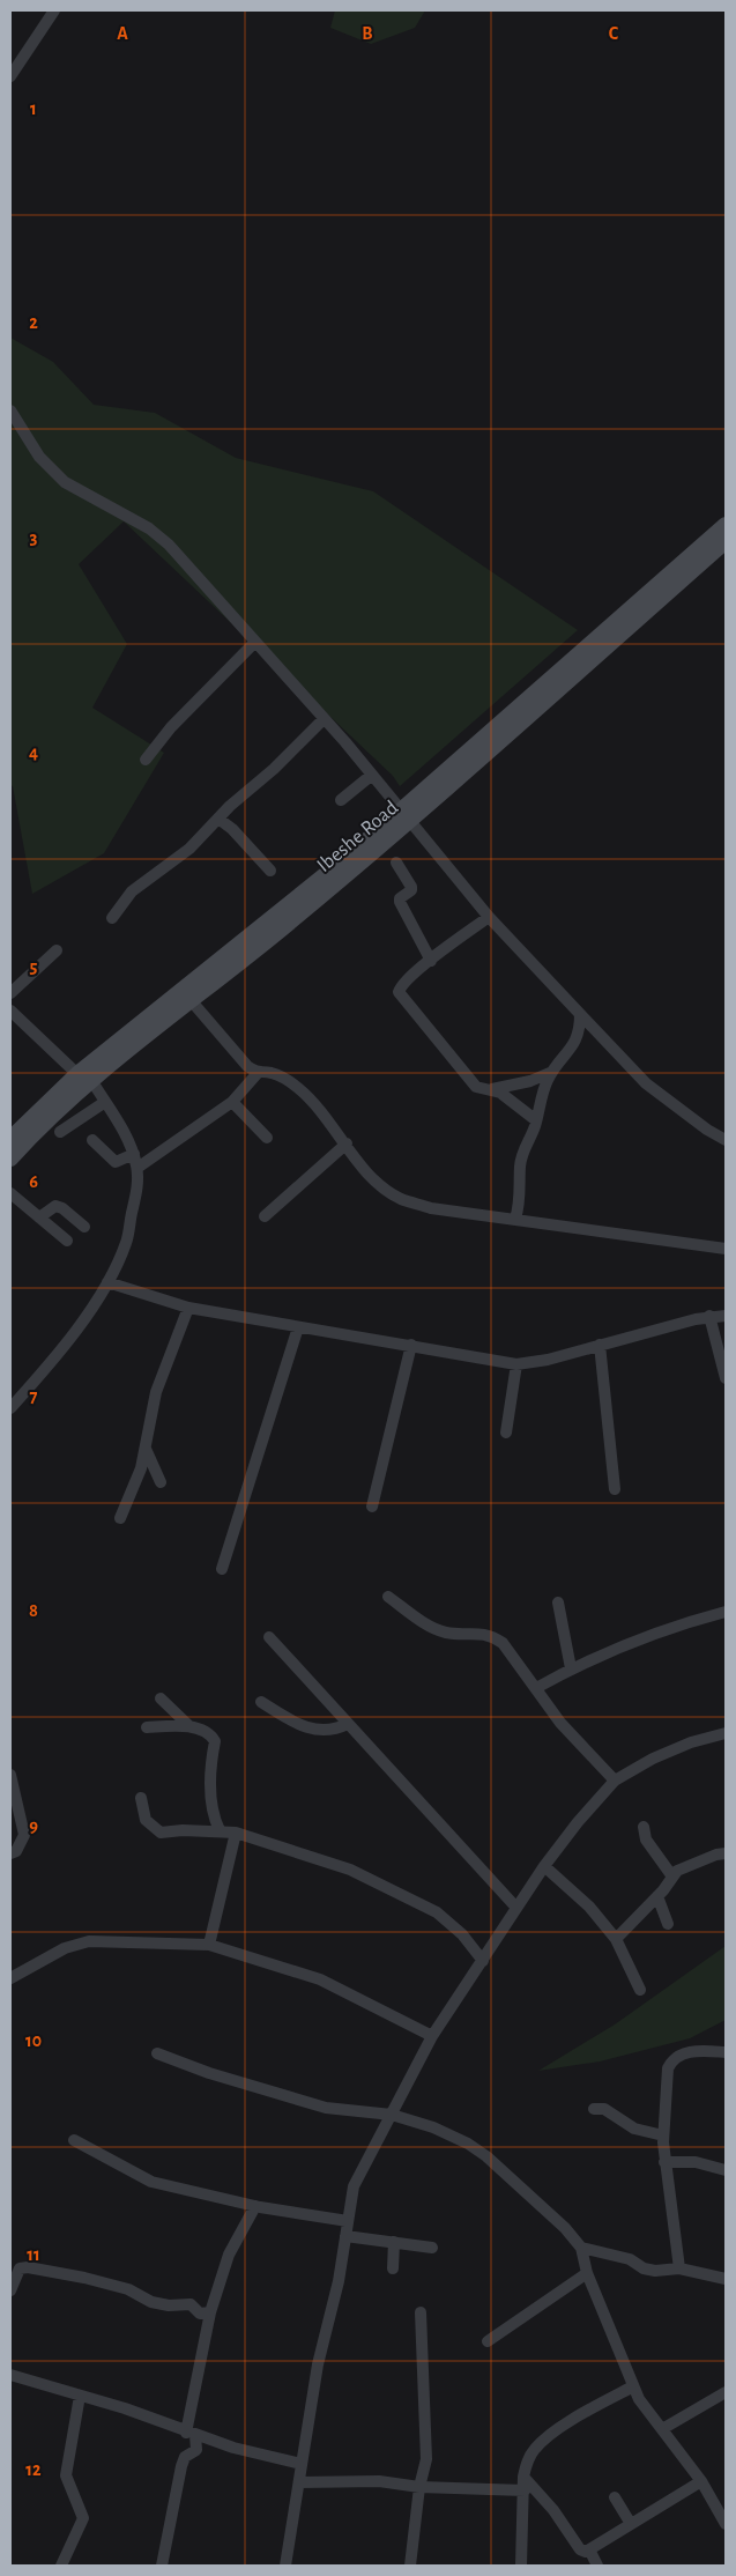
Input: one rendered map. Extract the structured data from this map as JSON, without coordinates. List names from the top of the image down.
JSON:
{
  "streets": {
    "main road": ["Ibeshe Road"]
  },
  "grid": {
    "columns": ["A", "B", "C"],
    "rows": [
      "1",
      "2",
      "3",
      "4",
      "5",
      "6",
      "7",
      "8",
      "9",
      "10",
      "11",
      "12"
    ]
  }
}
